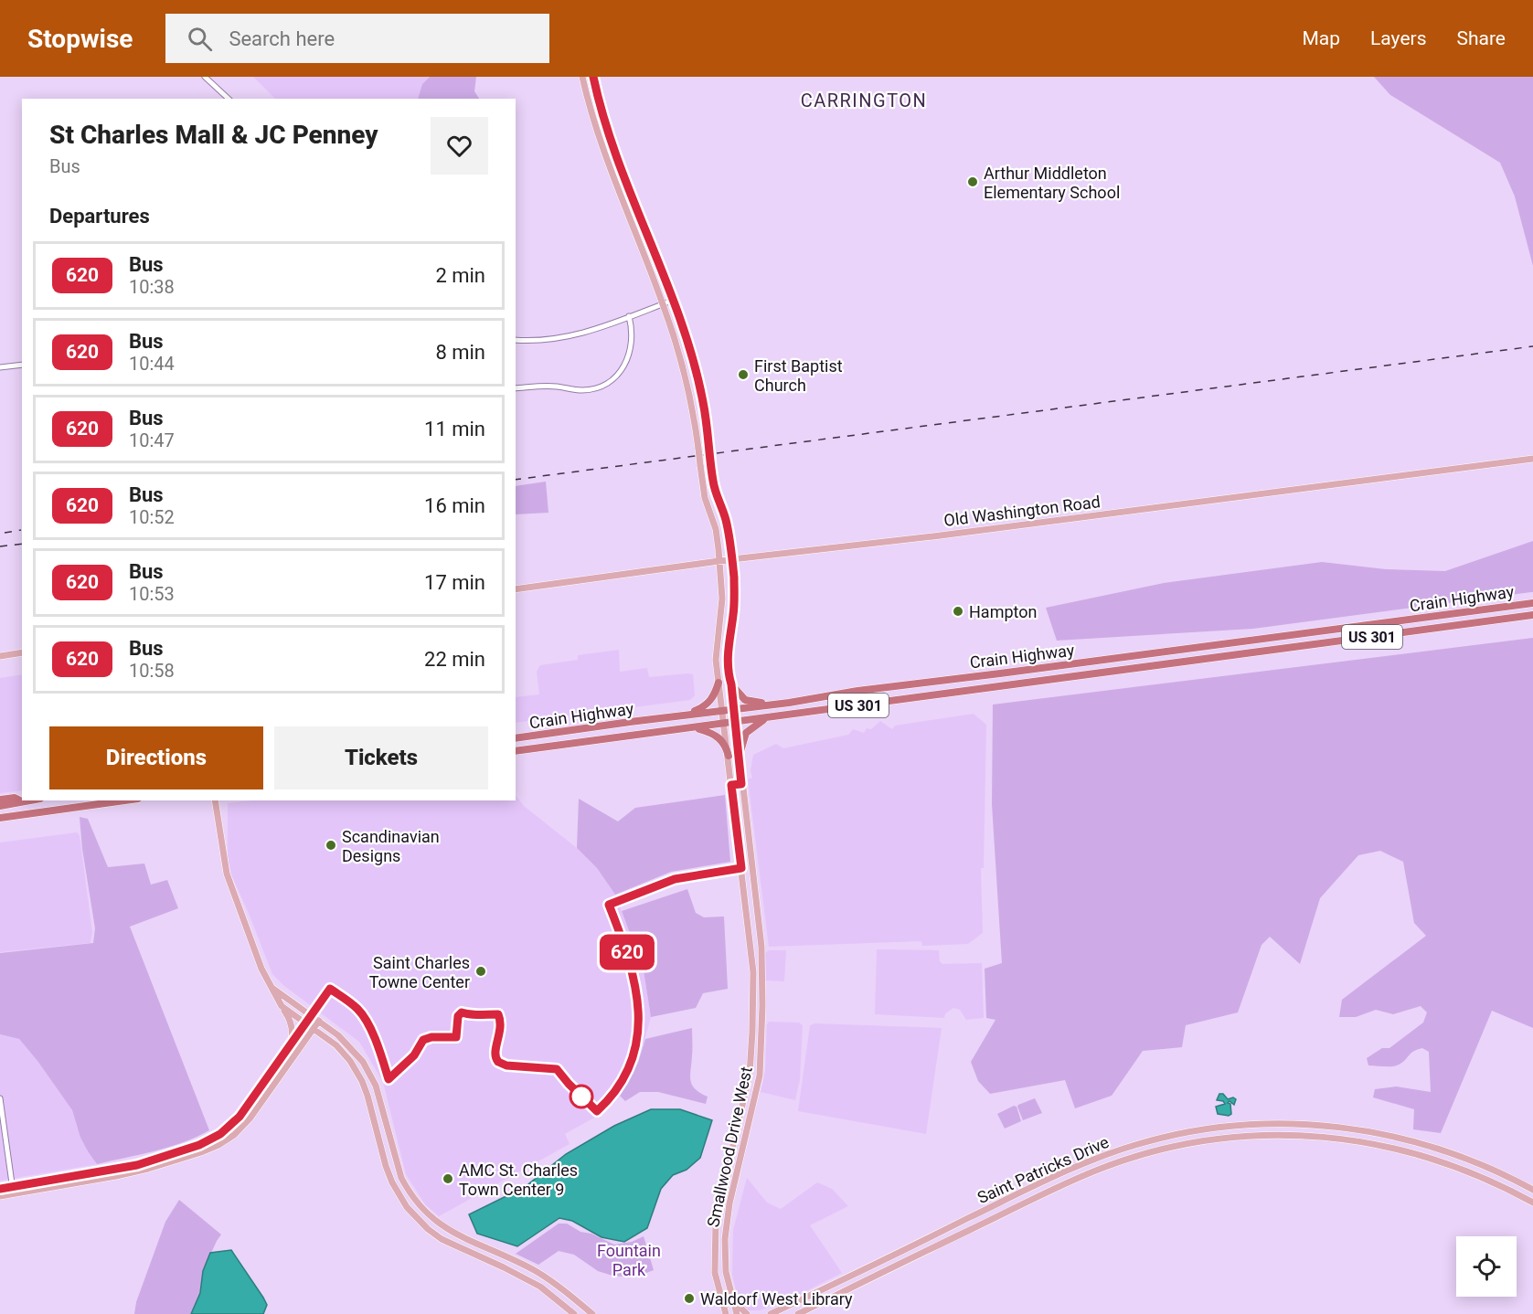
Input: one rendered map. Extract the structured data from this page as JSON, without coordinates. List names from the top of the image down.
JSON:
{
  "streets": {
    "highway": ["Crain Highway", "US 301"],
    "main road": ["Old Washington Road", "Smallwood Drive West", "Saint Patricks Drive"]
  },
  "crossings": [
    ["Old Washington Road", "Smallwood Drive West"],
    ["Crain Highway", "Smallwood Drive West"]
  ],
  "districts": ["CARRINGTON"],
  "parks": ["Fountain Park"],
  "places": [
    "Arthur Middleton Elementary School",
    "First Baptist Church",
    "Hampton",
    "Scandinavian Designs",
    "Saint Charles Towne Center",
    "AMC St. Charles Town Center 9",
    "Waldorf West Library"
  ],
  "lines": ["bus line 620"],
  "page": {
    "header": "Stopwise",
    "search": "Search here",
    "nav": ["Map", "Layers", "Share"],
    "on_map": "620",
    "heading": [
      ["St Charles Mall & JC Penney", "Bus"],
      "Departures"
    ],
    "list": [
      {
        "mark": "620",
        "name": "Bus",
        "note": "10:38",
        "value": "2 min"
      },
      {
        "mark": "620",
        "name": "Bus",
        "note": "10:44",
        "value": "8 min"
      },
      {
        "mark": "620",
        "name": "Bus",
        "note": "10:47",
        "value": "11 min"
      },
      {
        "mark": "620",
        "name": "Bus",
        "note": "10:52",
        "value": "16 min"
      },
      {
        "mark": "620",
        "name": "Bus",
        "note": "10:53",
        "value": "17 min"
      },
      {
        "mark": "620",
        "name": "Bus",
        "note": "10:58",
        "value": "22 min"
      }
    ],
    "buttons": ["Directions", "Tickets"]
  }
}
